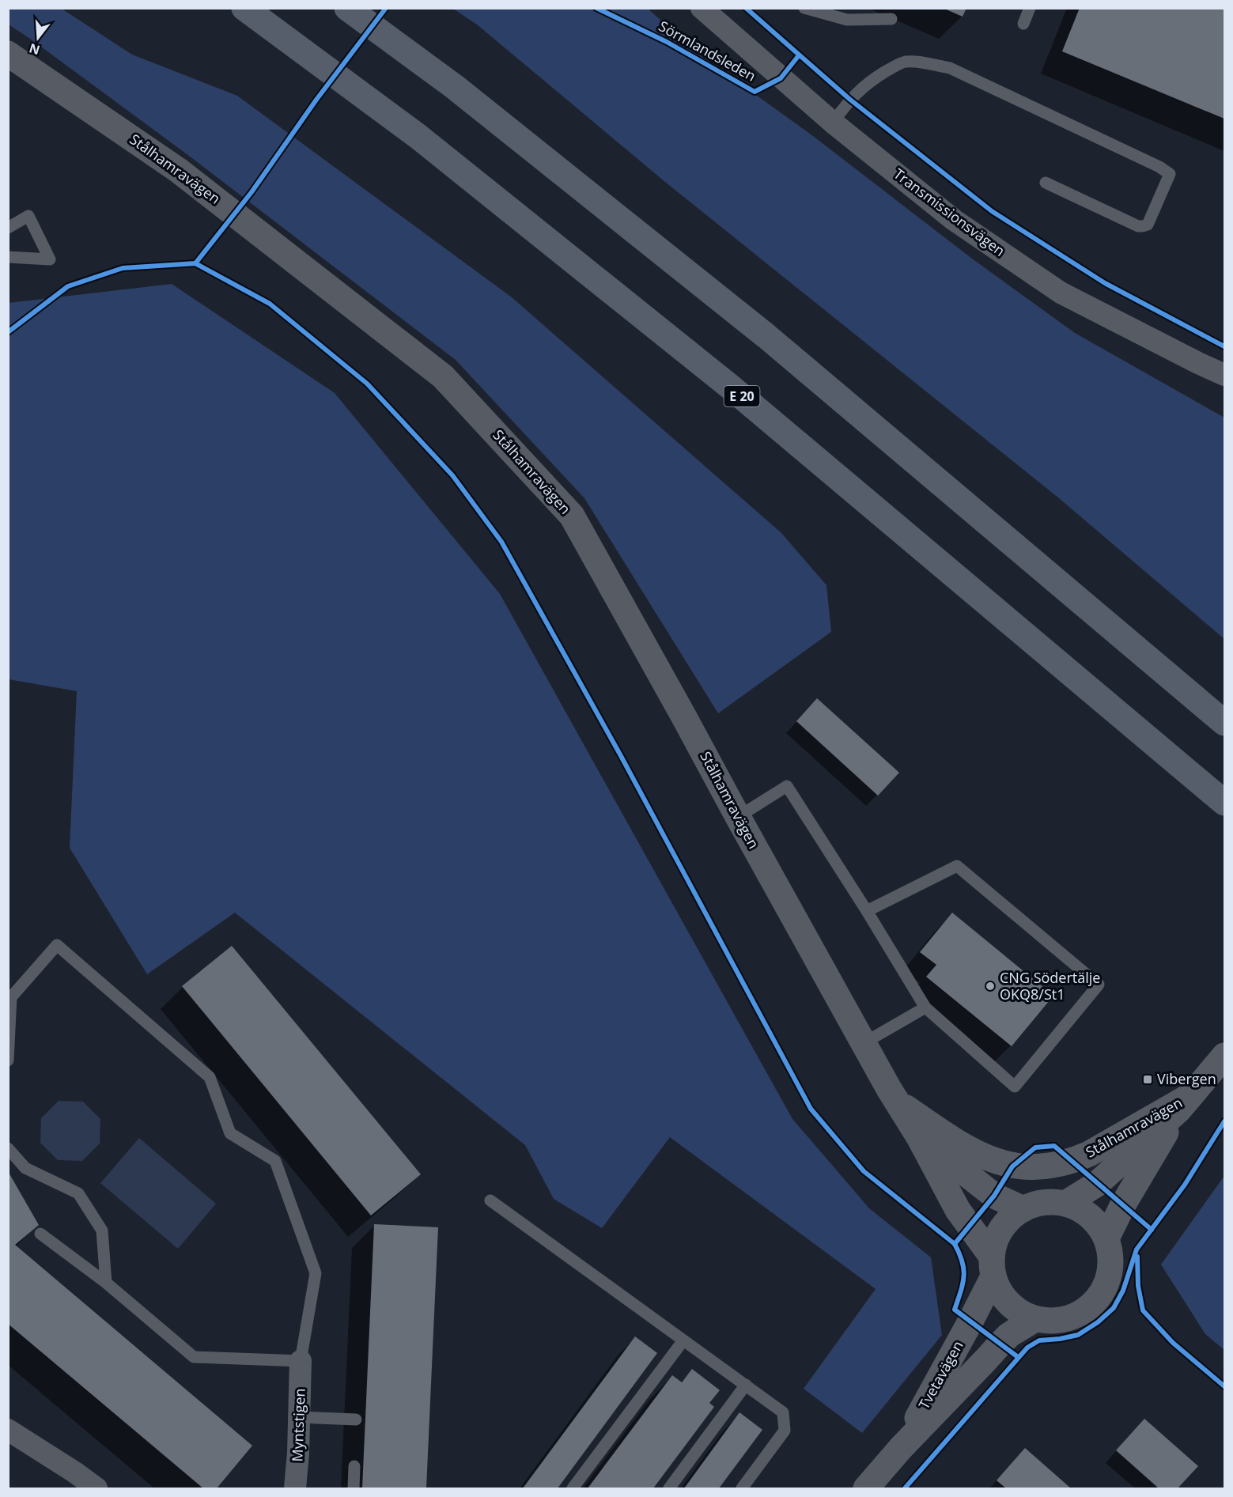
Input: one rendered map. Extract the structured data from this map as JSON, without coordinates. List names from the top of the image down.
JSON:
{
  "streets": {
    "highway": ["E 20"],
    "main road": ["Stålhamravägen", "Tvetavägen"],
    "street": ["Transmissionsvägen", "Myntstigen"],
    "cycle path": ["Sörmlandsleden"]
  },
  "crossings": [
    ["Stålhamravägen", "Tvetavägen"]
  ],
  "places": {
    "other": ["CNG Södertälje OKQ8/St1"],
    "transit": ["Vibergen"]
  },
  "north": "bottom"
}
